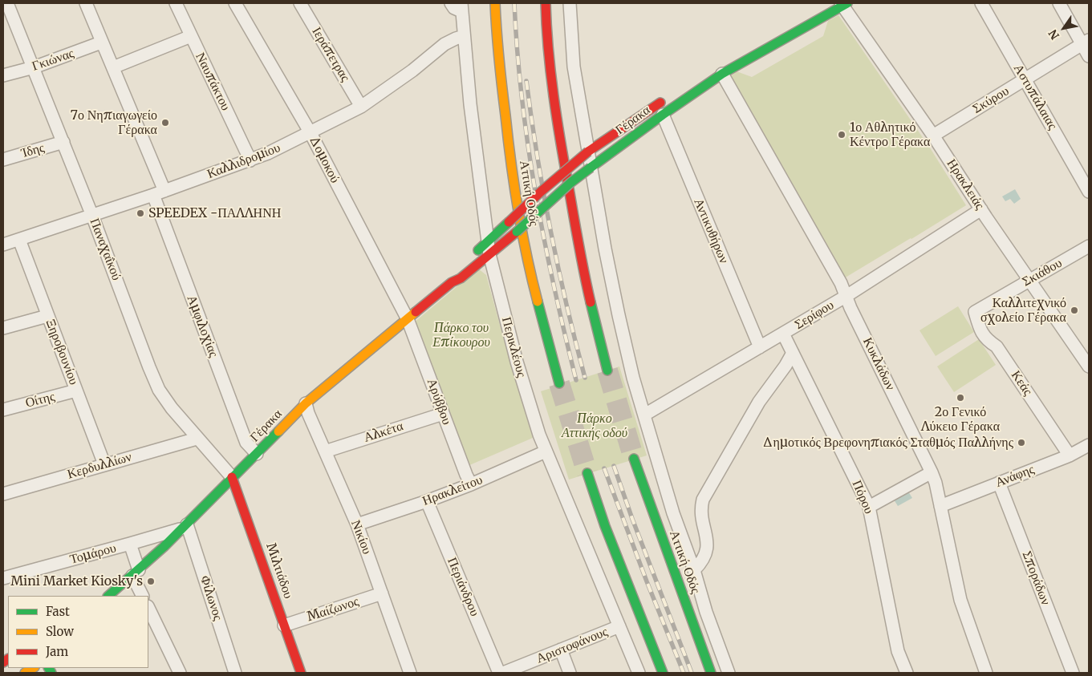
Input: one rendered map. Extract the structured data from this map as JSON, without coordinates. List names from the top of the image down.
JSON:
{
  "streets": {
    "main road": ["Γέρακα", "Αττική Οδός", "Μιλτιάδου"],
    "street": [
      "Ιεράπετρας",
      "Γκιώνας",
      "Ναυπάκτου",
      "Αστυπάλαιας",
      "Σκύρου",
      "Ίδης",
      "Δομοκού",
      "Καλλιδρομίου",
      "Ηρακλειάς",
      "Αντικυθήρων",
      "Παναχαΐκού",
      "Σκιάθου",
      "Σερίφου",
      "Αμφιλοχίας",
      "Περικλέους",
      "Ξηροβουνίου",
      "Κυκλάδων",
      "Κεάς",
      "Οίτης",
      "Αρύββου",
      "Αλκέτα",
      "Κερδυλλίων",
      "Ανάφης",
      "Ηρακλείτου",
      "Πόρου",
      "Νικίου",
      "Τομάρου",
      "Σποράδων",
      "Περιάνδρου",
      "Φίλωνος",
      "Μαίζωνος",
      "Αριστοφάνους"
    ]
  },
  "crossings": [
    ["Ιεράπετρας", "Καλλιδρομίου"],
    ["Γκιώνας", "Παναχαΐκού"],
    ["Γκιώνας", "Αμφιλοχίας"],
    ["Ναυπάκτου", "Καλλιδρομίου"],
    ["Αστυπάλαιας", "Σκύρου"],
    ["Σκύρου", "Ηρακλειάς"],
    ["Γέρακα", "Δομοκού"],
    ["Γέρακα", "Ηρακλειάς"],
    ["Γέρακα", "Αντικυθήρων"],
    ["Γέρακα", "Παναχαΐκού"],
    ["Γέρακα", "Αμφιλοχίας"],
    ["Γέρακα", "Περικλέους"],
    ["Γέρακα", "Κυκλάδων"],
    ["Γέρακα", "Αρύββου"],
    ["Γέρακα", "Νικίου"],
    ["Γέρακα", "Τομάρου"],
    ["Γέρακα", "Μιλτιάδου"],
    ["Γέρακα", "Φίλωνος"],
    ["Ίδης", "Παναχαΐκού"],
    ["Δομοκού", "Καλλιδρομίου"],
    ["Δομοκού", "Αρύββου"],
    ["Καλλιδρομίου", "Παναχαΐκού"],
    ["Καλλιδρομίου", "Αμφιλοχίας"],
    ["Καλλιδρομίου", "Περικλέους"],
    ["Καλλιδρομίου", "Ξηροβουνίου"],
    ["Ηρακλειάς", "Σκιάθου"],
    ["Ηρακλειάς", "Σερίφου"],
    ["Αντικυθήρων", "Σερίφου"],
    ["Παναχαΐκού", "Κερδυλλίων"],
    ["Παναχαΐκού", "Μιλτιάδου"],
    ["Σκιάθου", "Κεάς"],
    ["Σερίφου", "Κυκλάδων"],
    ["Σερίφου", "Πόρου"],
    ["Περικλέους", "Ηρακλείτου"],
    ["Περικλέους", "Αριστοφάνους"],
    ["Ξηροβουνίου", "Οίτης"],
    ["Ξηροβουνίου", "Κερδυλλίων"],
    ["Κυκλάδων", "Ανάφης"],
    ["Κεάς", "Ανάφης"],
    ["Αρύββου", "Αλκέτα"],
    ["Αρύββου", "Ηρακλείτου"],
    ["Αλκέτα", "Νικίου"],
    ["Ανάφης", "Σποράδων"],
    ["Ηρακλείτου", "Νικίου"],
    ["Ηρακλείτου", "Περιάνδρου"],
    ["Νικίου", "Μαίζωνος"],
    ["Τομάρου", "Φίλωνος"],
    ["Μιλτιάδου", "Μαίζωνος"]
  ],
  "parks": ["Πάρκο του Επίκουρου", "Πάρκο Αττικής οδού"],
  "places": [
    "7ο Νηπιαγωγείο Γέρακα",
    "1ο Αθλητικό Κέντρο Γέρακα",
    "SPEEDEX -ΠΑΛΛΗΝΗ",
    "Καλλιτεχνικό σχολείο Γέρακα",
    "2ο Γενικό Λύκειο Γέρακα",
    "Δημοτικός Βρεφονηπιακός Σταθμός Παλλήνης",
    "Mini Market Kiosky's"
  ],
  "legend": ["Fast", "Slow", "Jam"],
  "north": "bottom left"
}
